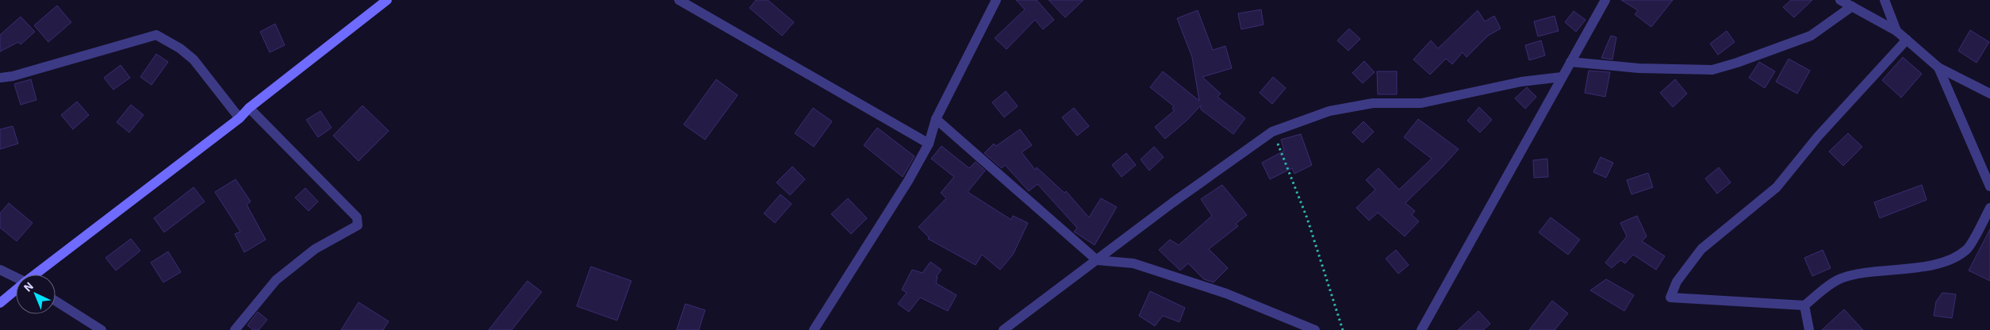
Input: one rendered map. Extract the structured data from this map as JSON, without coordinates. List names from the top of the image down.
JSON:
{
  "north": "top left"
}
